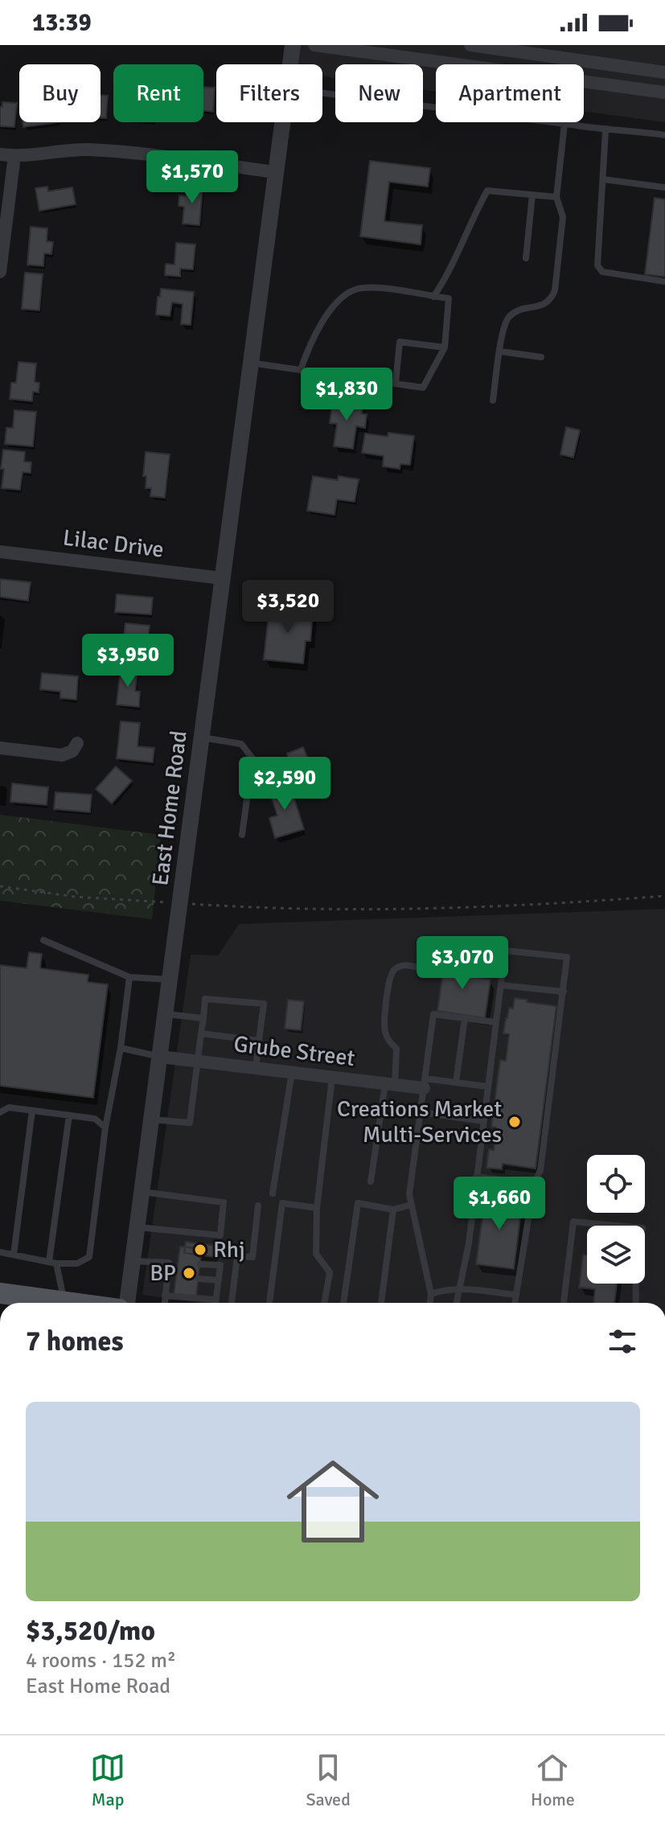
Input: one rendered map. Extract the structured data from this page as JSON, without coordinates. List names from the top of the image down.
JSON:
{
  "streets": {
    "street": ["Lilac Drive", "East Home Road", "Grube Street"]
  },
  "crossings": [
    ["Lilac Drive", "East Home Road"],
    ["East Home Road", "Grube Street"]
  ],
  "places": ["Creations Market Multi-Services", "Rhj", "BP"],
  "page": {
    "status": "13:39",
    "chip": [
      "Buy",
      "Rent",
      "Filters",
      "New",
      "Apartment"
    ],
    "price": [
      "$1,570",
      "$1,830",
      "$3,520",
      "$3,950",
      "$2,590",
      "$3,070",
      "$1,660"
    ],
    "heading": "7 homes",
    "list": [
      {
        "name": "$3,520/mo",
        "note": "4 rooms · 152 m² · East Home Road"
      }
    ],
    "tabs": ["Map", "Saved", "Home"]
  }
}
